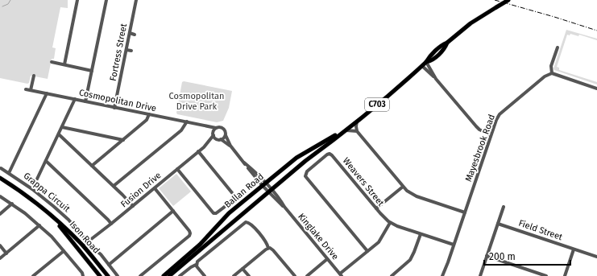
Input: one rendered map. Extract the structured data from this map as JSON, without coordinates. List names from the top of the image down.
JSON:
{
  "streets": {
    "main road": ["C703", "Ballan Road", "Ison Road"],
    "street": [
      "Fortress Street",
      "Cosmopolitan Drive",
      "Mayesbrook Road",
      "Weavers Street",
      "Fusion Drive",
      "Grappa Circuit",
      "Field Street",
      "Kinglake Drive"
    ]
  },
  "crossings": [
    ["Fortress Street", "Cosmopolitan Drive"],
    ["Cosmopolitan Drive", "Fusion Drive"],
    ["Mayesbrook Road", "Weavers Street"],
    ["Fusion Drive", "Grappa Circuit"],
    ["Fusion Drive", "Ison Road"],
    ["Ballan Road", "Kinglake Drive"]
  ],
  "parks": ["Cosmopolitan Drive Park"],
  "scale_bar": "200 m"
}
